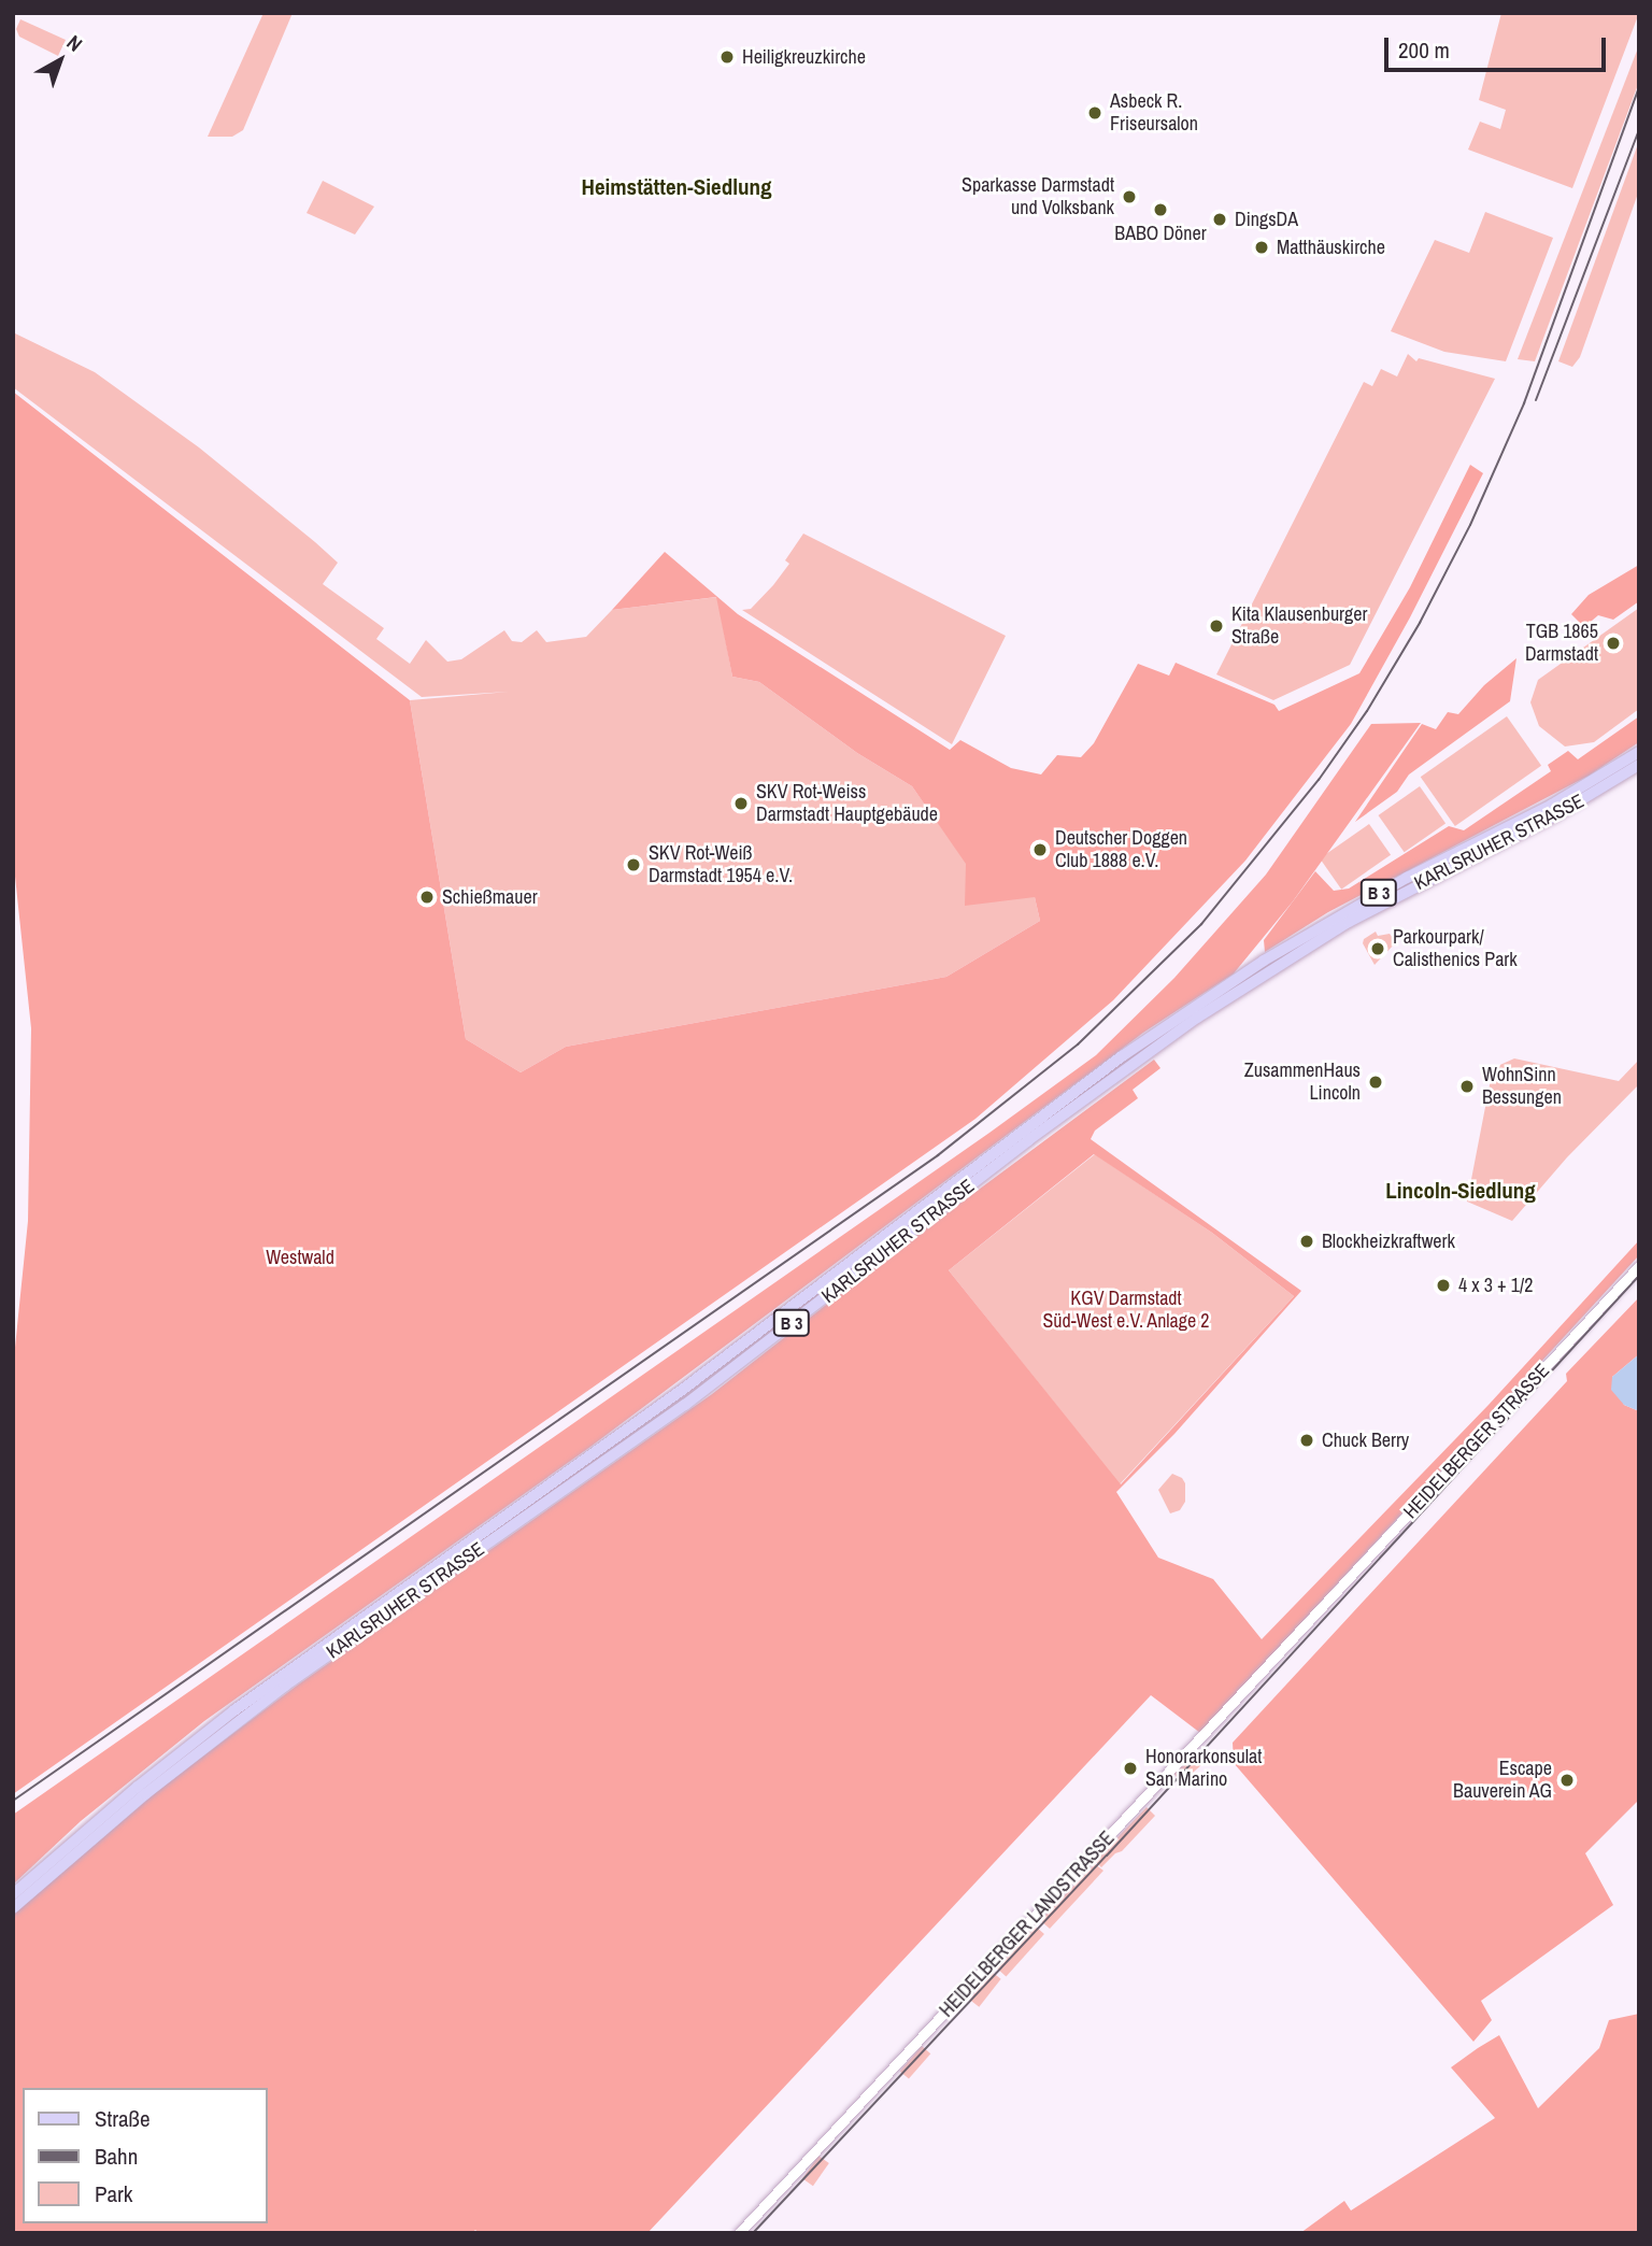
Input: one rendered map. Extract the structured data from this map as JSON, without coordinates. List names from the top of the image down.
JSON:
{
  "streets": {
    "main road": ["KARLSRUHER STRASSE", "B 3"],
    "street": ["HEIDELBERGER STRASSE", "HEIDELBERGER LANDSTRASSE"]
  },
  "crossings": [
    ["HEIDELBERGER STRASSE", "HEIDELBERGER LANDSTRASSE"]
  ],
  "districts": ["Heimstätten-Siedlung", "Lincoln-Siedlung"],
  "parks": ["Westwald", "KGV Darmstadt Süd-West e.V. Anlage 2"],
  "places": [
    "Heiligkreuzkirche",
    "Asbeck R. Friseursalon",
    "Sparkasse Darmstadt und Volksbank",
    "BABO Döner",
    "DingsDA",
    "Matthäuskirche",
    "Kita Klausenburger Straße",
    "TGB 1865 Darmstadt",
    "SKV Rot-Weiss Darmstadt Hauptgebäude",
    "Deutscher Doggen Club 1888 e.V.",
    "SKV Rot-Weiß Darmstadt 1954 e.V.",
    "Schießmauer",
    "Parkourpark/ Calisthenics Park",
    "ZusammenHaus Lincoln",
    "WohnSinn Bessungen",
    "Blockheizkraftwerk",
    "4 x 3 + 1/2",
    "Chuck Berry",
    "Honorarkonsulat San Marino",
    "Escape Bauverein AG"
  ],
  "legend": ["Straße", "Bahn", "Park"],
  "scale_bar": "200 m",
  "north": "top right"
}
